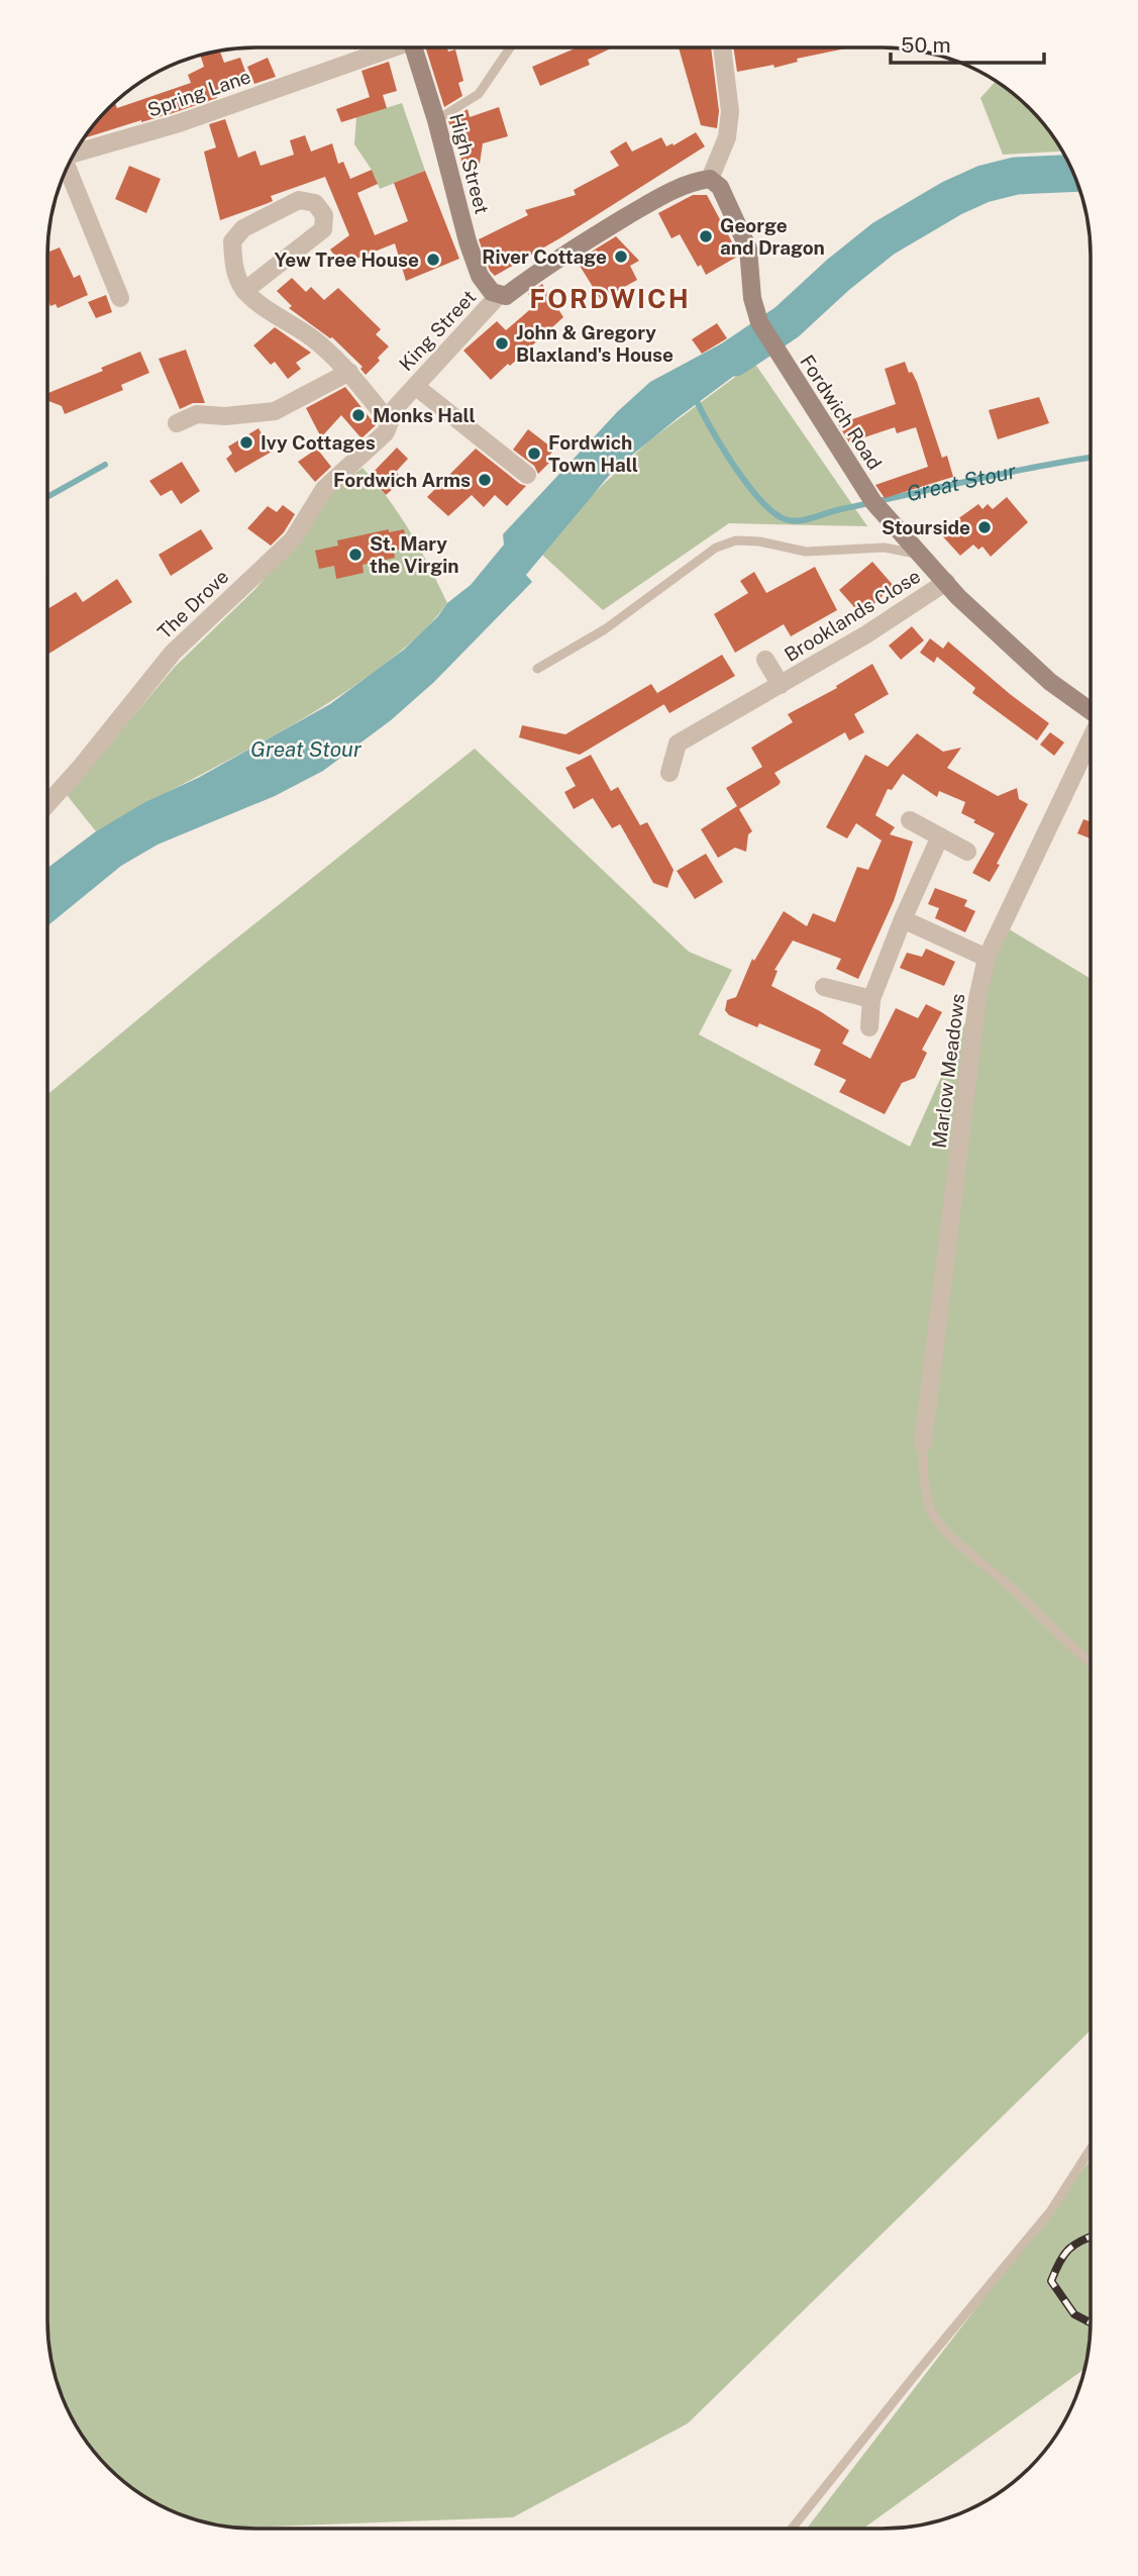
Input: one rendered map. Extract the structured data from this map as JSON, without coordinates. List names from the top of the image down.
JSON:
{
  "streets": {
    "street": [
      "Spring Lane",
      "High Street",
      "King Street",
      "Fordwich Road",
      "The Drove",
      "Brooklands Close",
      "Marlow Meadows"
    ]
  },
  "crossings": [
    ["High Street", "King Street"],
    ["King Street", "Fordwich Road"],
    ["King Street", "The Drove"],
    ["Fordwich Road", "Brooklands Close"]
  ],
  "districts": ["FORDWICH"],
  "water": ["Great Stour"],
  "places": [
    "George and Dragon",
    "River Cottage",
    "Yew Tree House",
    "John & Gregory Blaxland's House",
    "Monks Hall",
    "Ivy Cottages",
    "Fordwich Town Hall",
    "Fordwich Arms",
    "Stourside",
    "St. Mary the Virgin"
  ],
  "scale_bar": "50 m"
}
